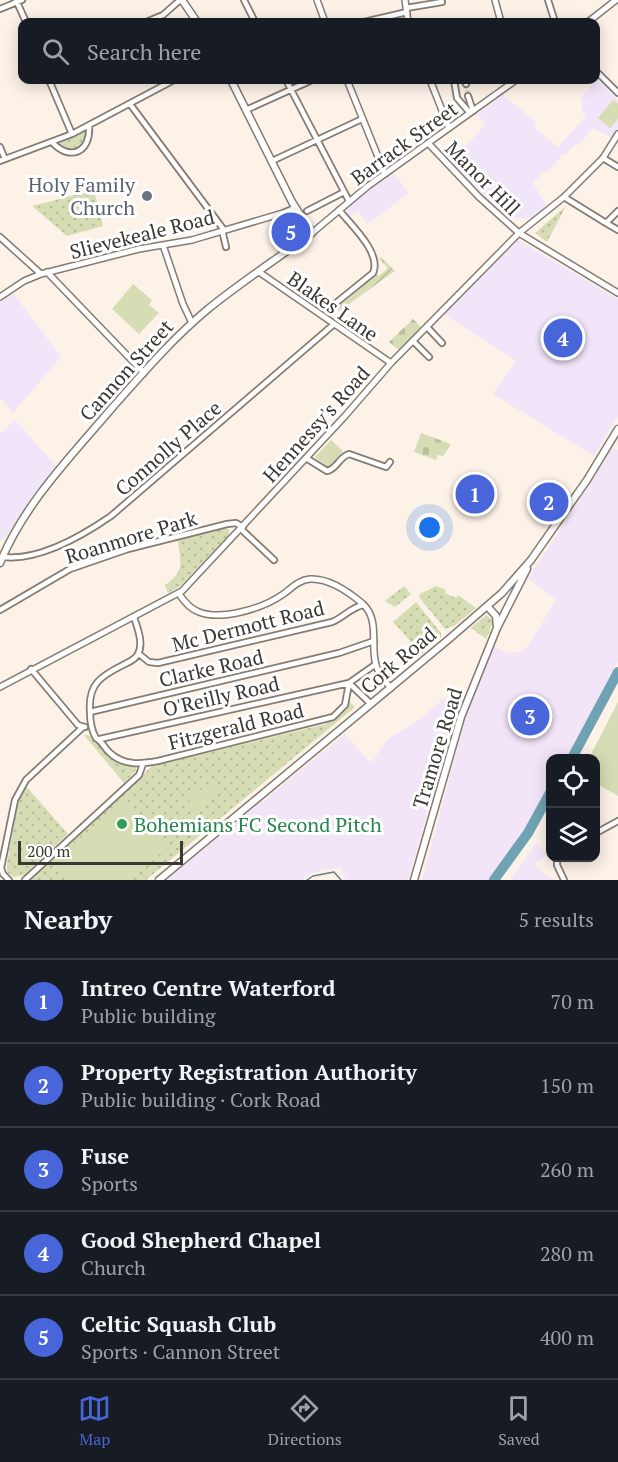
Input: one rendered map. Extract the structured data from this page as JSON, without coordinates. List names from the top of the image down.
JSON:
{
  "streets": {
    "main road": ["Cannon Street", "Cork Road", "Tramore Road"],
    "street": [
      "Barrack Street",
      "Manor Hill",
      "Slievekeale Road",
      "Blakes Lane",
      "Hennessy's Road",
      "Connolly Place",
      "Roanmore Park",
      "Mc Dermott Road",
      "Clarke Road",
      "O'Reilly Road",
      "Fitzgerald Road"
    ]
  },
  "crossings": [
    ["Barrack Street", "Manor Hill"],
    ["Barrack Street", "Cannon Street"],
    ["Manor Hill", "Hennessy's Road"],
    ["Blakes Lane", "Cannon Street"],
    ["Blakes Lane", "Hennessy's Road"],
    ["Blakes Lane", "Connolly Place"],
    ["Cannon Street", "Connolly Place"],
    ["Hennessy's Road", "Roanmore Park"],
    ["Cork Road", "Tramore Road"],
    ["O'Reilly Road", "Fitzgerald Road"]
  ],
  "places": ["Holy Family Church", "Bohemians FC Second Pitch"],
  "scale_bar": "200 m",
  "page": {
    "search": "Search here",
    "pins": [
      "5",
      "4",
      "1",
      "2",
      "3"
    ],
    "scale": "200 m",
    "heading": ["Nearby", "5 results"],
    "list": [
      {
        "mark": "1",
        "name": "Intreo Centre Waterford",
        "note": "Public building",
        "value": "70 m"
      },
      {
        "mark": "2",
        "name": "Property Registration Authority",
        "note": "Public building · Cork Road",
        "value": "150 m"
      },
      {
        "mark": "3",
        "name": "Fuse",
        "note": "Sports",
        "value": "260 m"
      },
      {
        "mark": "4",
        "name": "Good Shepherd Chapel",
        "note": "Church",
        "value": "280 m"
      },
      {
        "mark": "5",
        "name": "Celtic Squash Club",
        "note": "Sports · Cannon Street",
        "value": "400 m"
      }
    ],
    "nav": ["Map", "Directions", "Saved"]
  }
}
